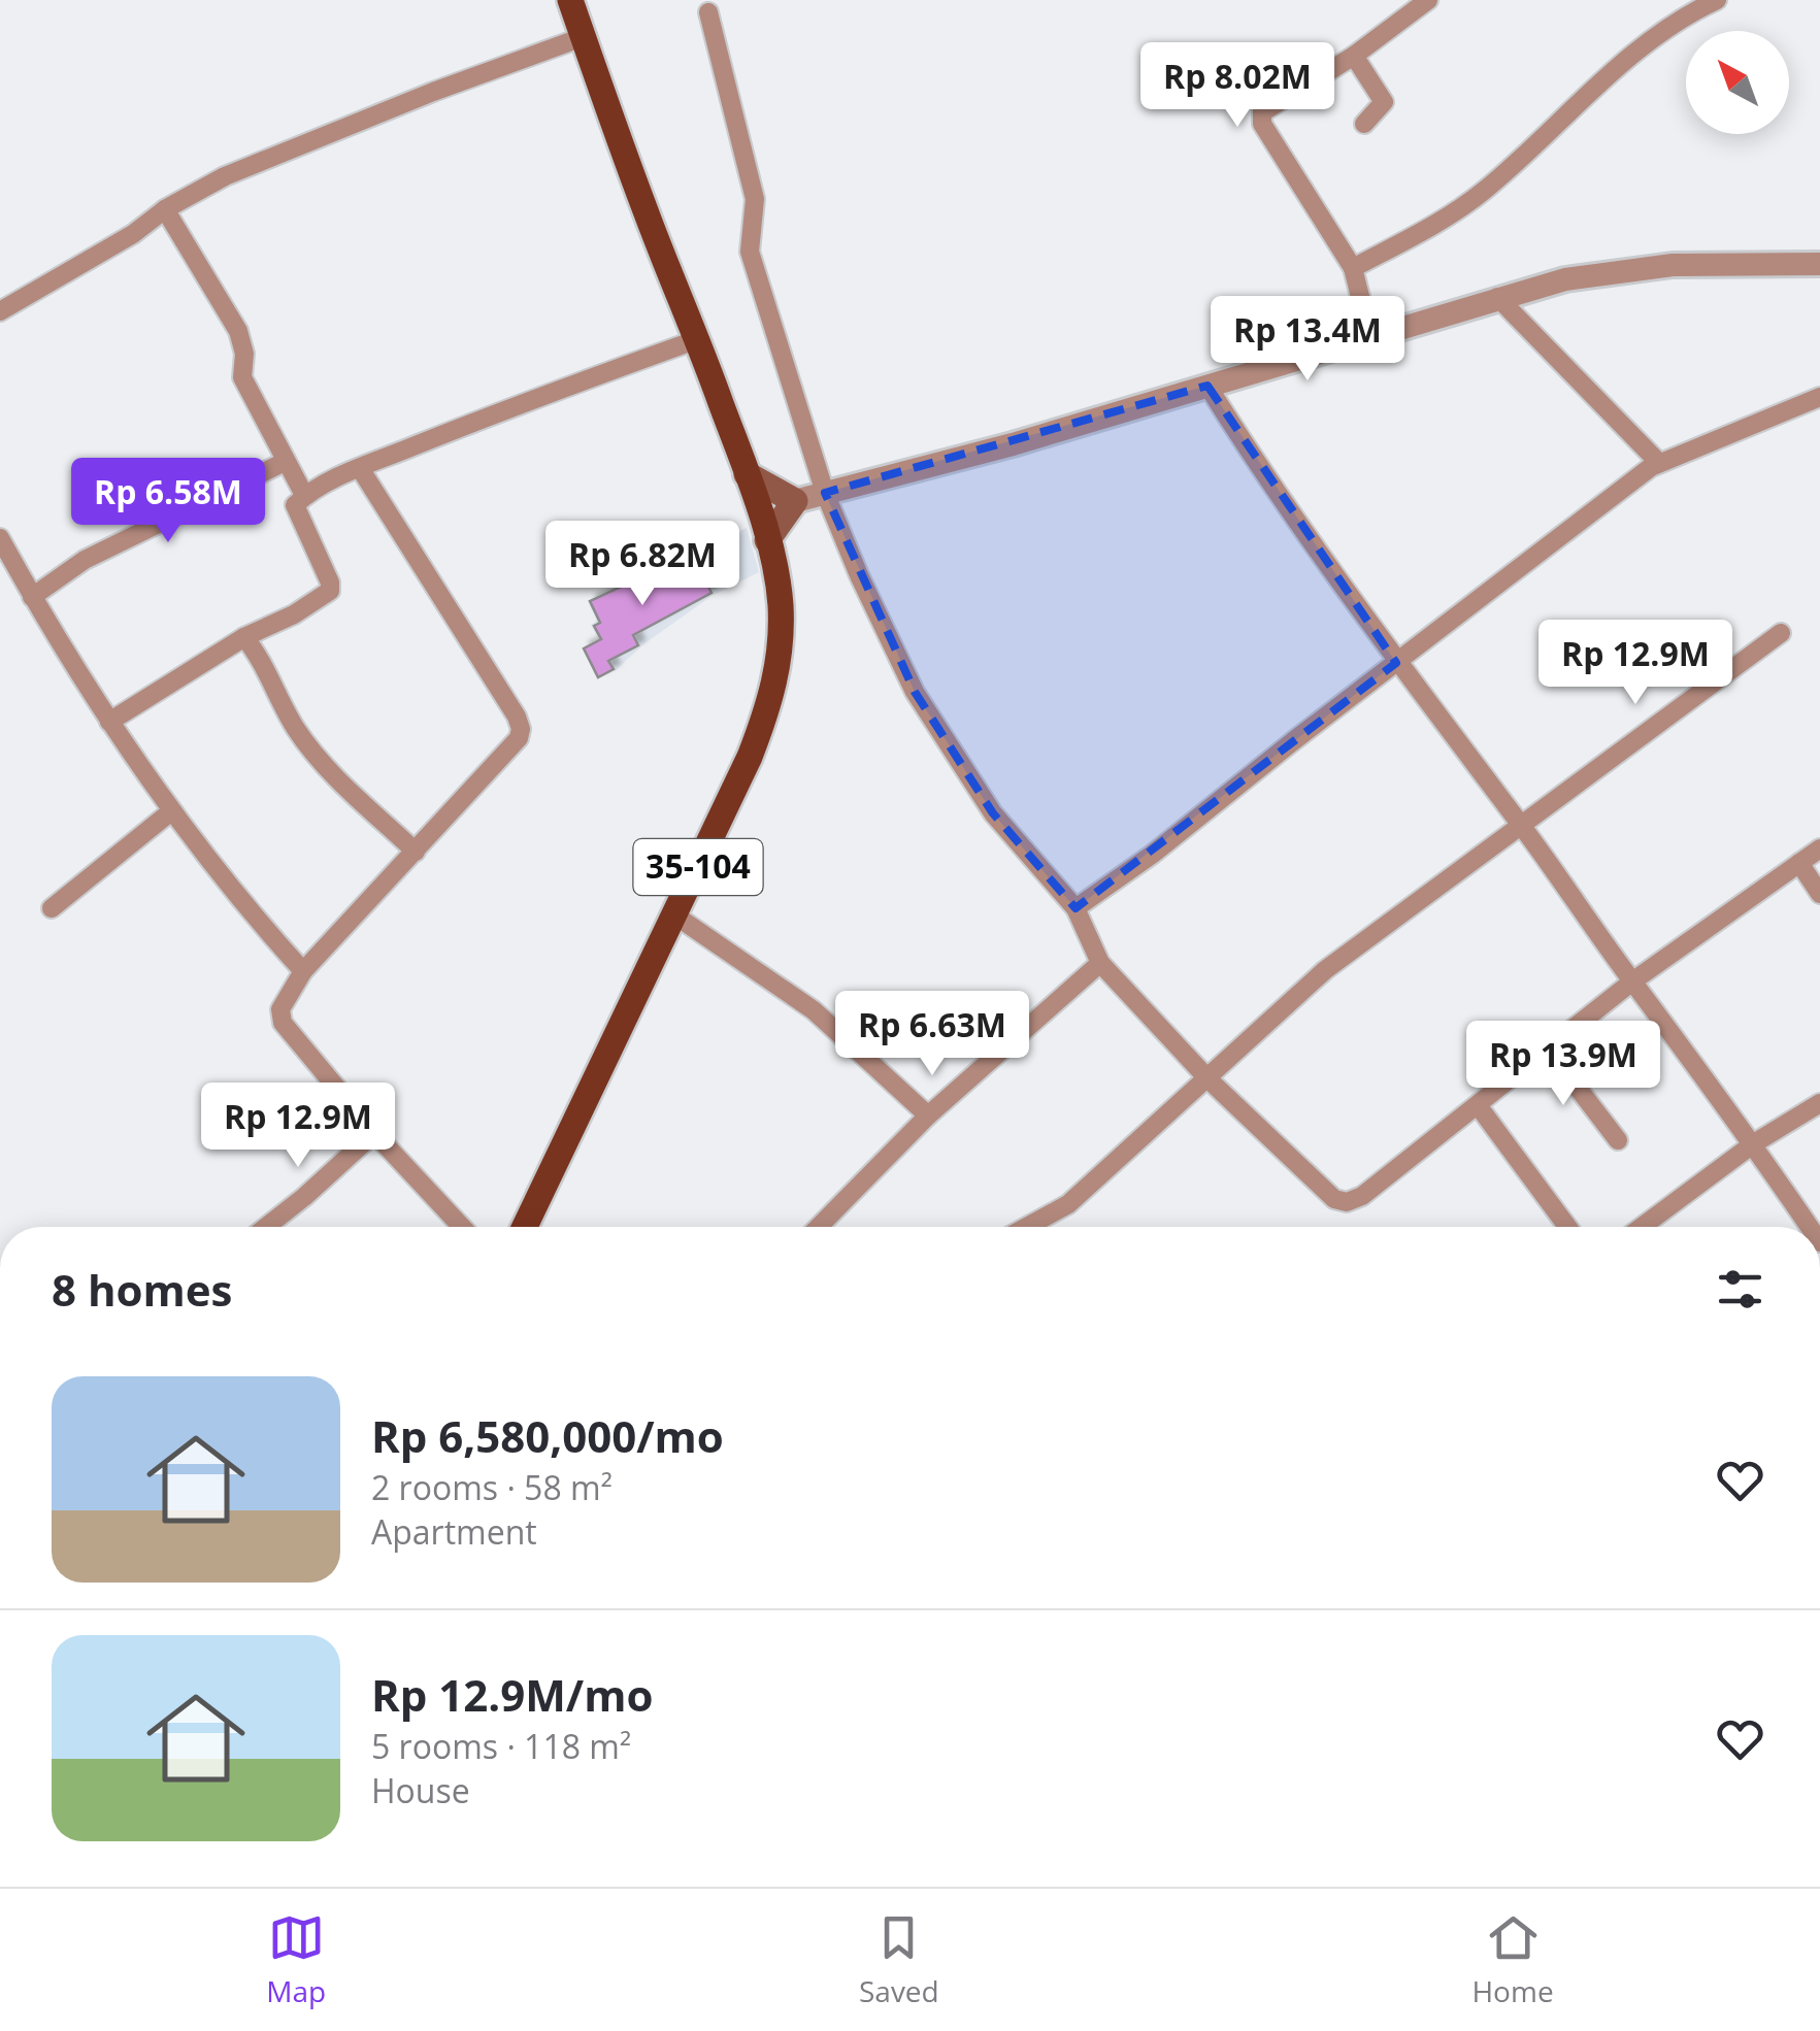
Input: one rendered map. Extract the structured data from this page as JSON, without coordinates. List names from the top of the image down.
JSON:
{
  "streets": {
    "main road": ["35-104"]
  },
  "north": "top left",
  "page": {
    "price": [
      "Rp 8.02M",
      "Rp 13.4M",
      "Rp 6.58M",
      "Rp 6.82M",
      "Rp 12.9M",
      "Rp 6.63M",
      "Rp 13.9M",
      "Rp 12.9M"
    ],
    "heading": "8 homes",
    "list": [
      {
        "name": "Rp 6,580,000/mo",
        "note": "2 rooms · 58 m² · Apartment"
      },
      {
        "name": "Rp 12.9M/mo",
        "note": "5 rooms · 118 m² · House"
      }
    ],
    "tabs": ["Map", "Saved", "Home"]
  }
}
